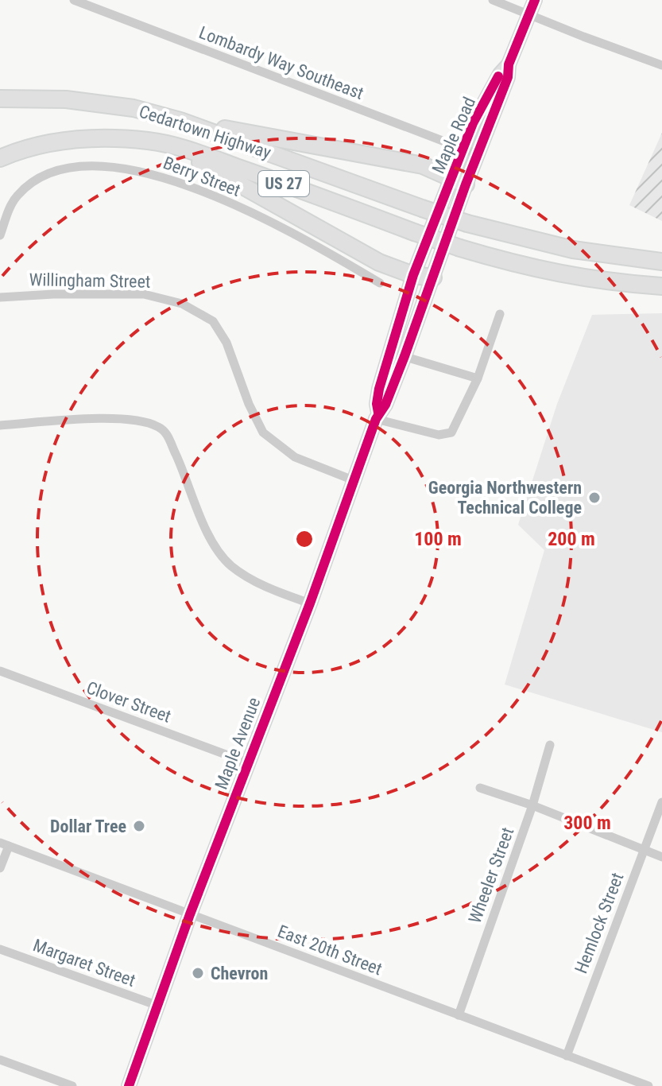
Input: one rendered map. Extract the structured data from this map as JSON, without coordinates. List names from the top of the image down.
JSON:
{
  "streets": {
    "highway": ["Cedartown Highway", "US 27"],
    "main road": ["Maple Road", "Maple Avenue"],
    "street": [
      "Lombardy Way Southeast",
      "Berry Street",
      "Willingham Street",
      "Clover Street",
      "Wheeler Street",
      "Hemlock Street",
      "East 20th Street",
      "Margaret Street"
    ]
  },
  "crossings": [
    ["Lombardy Way Southeast", "Maple Road"],
    ["Maple Road", "Maple Avenue"],
    ["Willingham Street", "Maple Avenue"],
    ["Clover Street", "Maple Avenue"],
    ["Maple Avenue", "East 20th Street"],
    ["Maple Avenue", "Margaret Street"],
    ["Wheeler Street", "East 20th Street"],
    ["Hemlock Street", "East 20th Street"]
  ],
  "places": ["Georgia Northwestern Technical College", "Dollar Tree", "Chevron"],
  "rings": ["100 m", "200 m", "300 m"]
}
